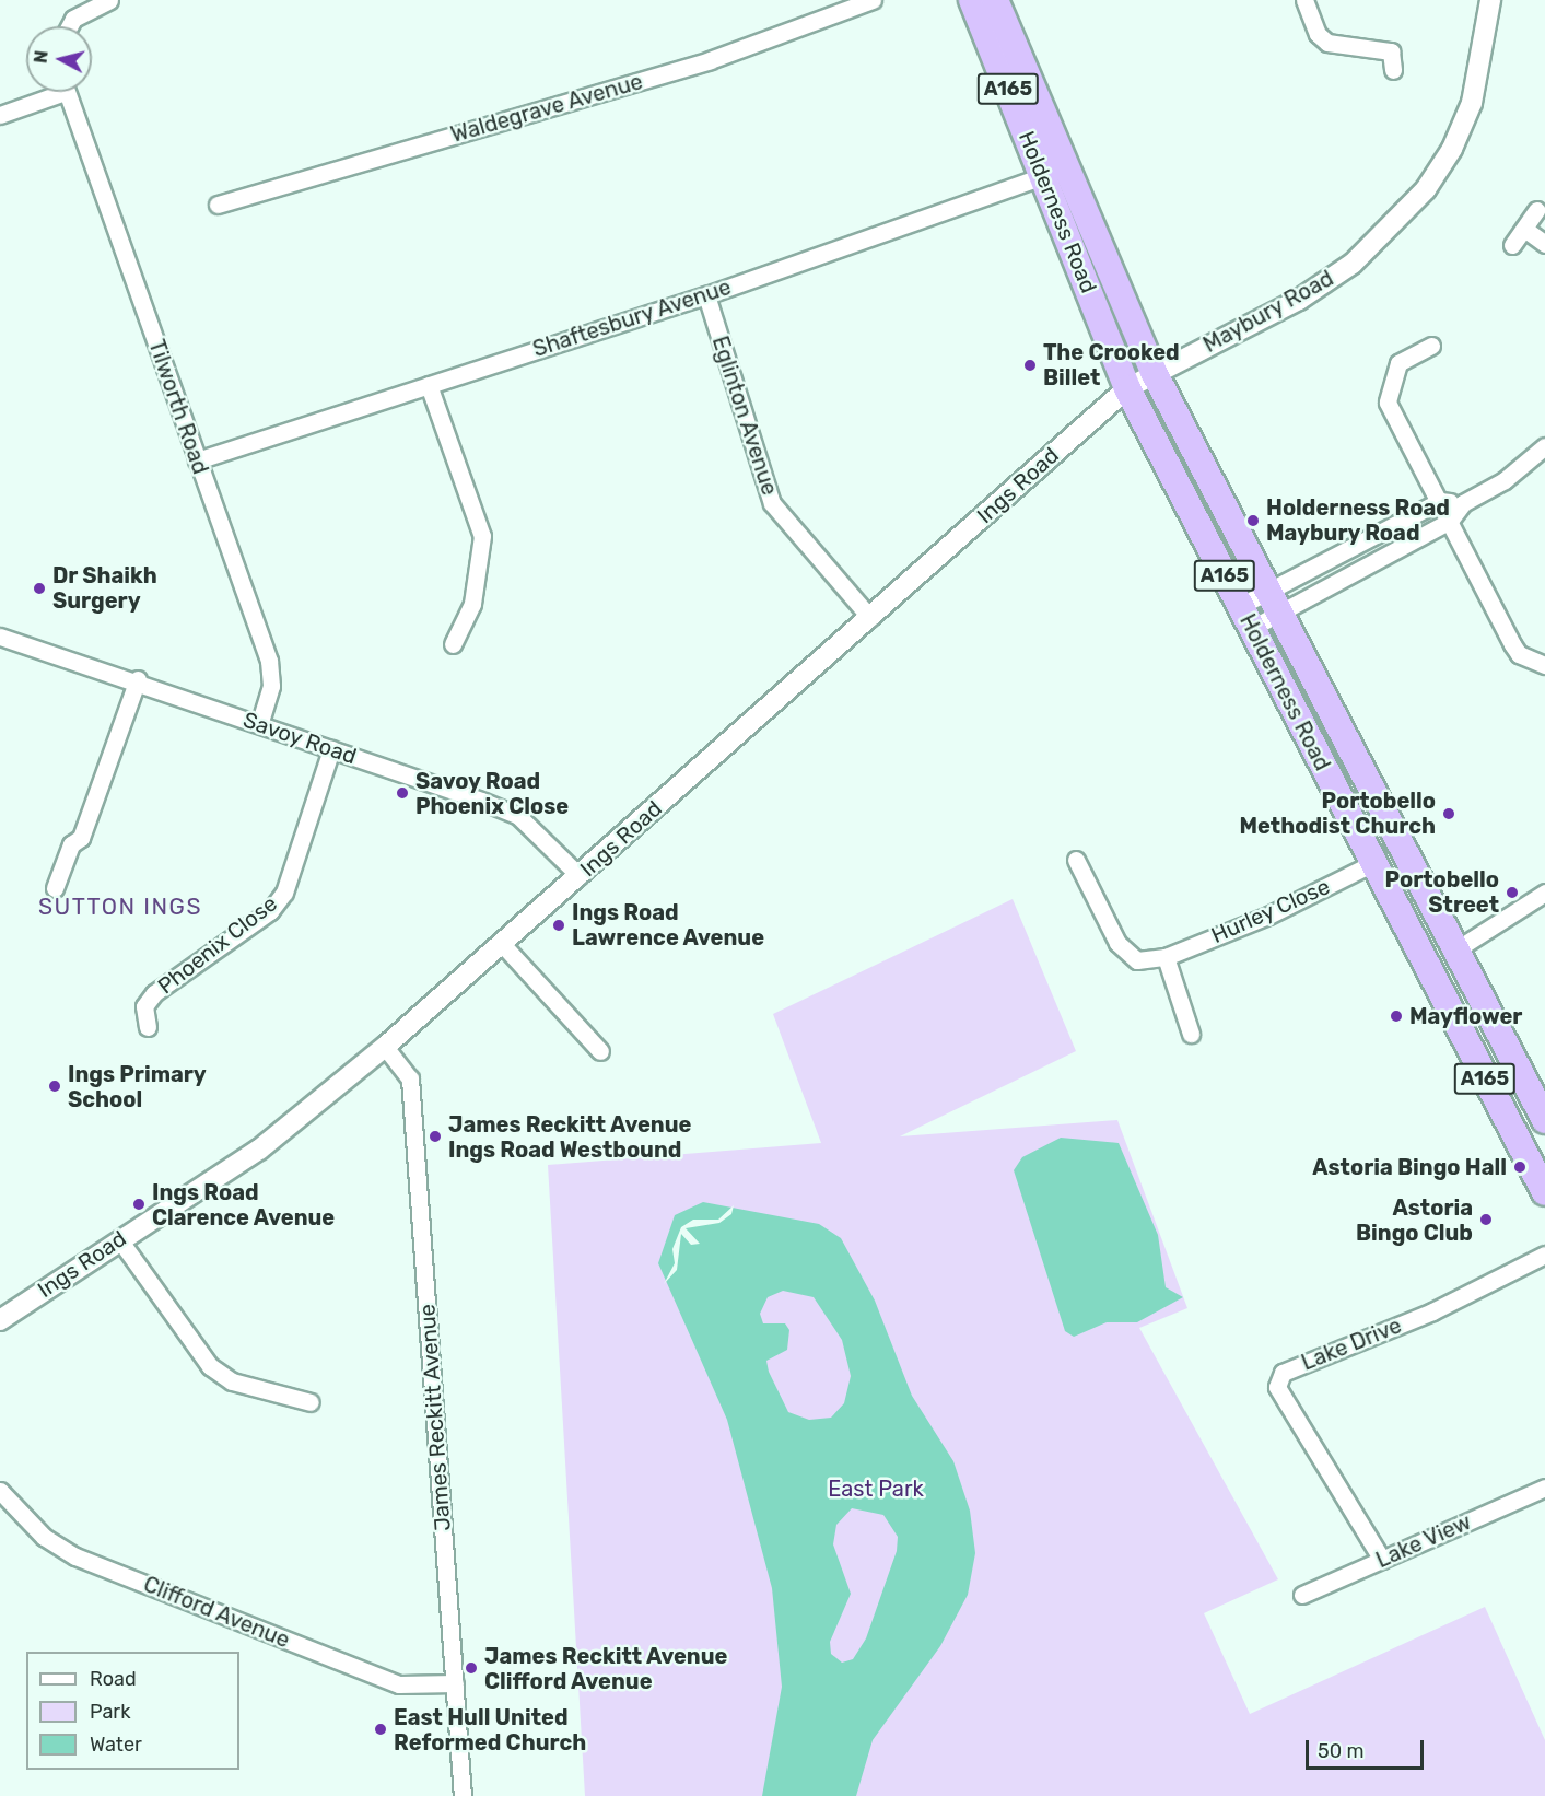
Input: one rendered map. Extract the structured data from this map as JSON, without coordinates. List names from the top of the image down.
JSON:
{
  "streets": {
    "highway": ["A165", "Holderness Road"],
    "street": [
      "Waldegrave Avenue",
      "Maybury Road",
      "Shaftesbury Avenue",
      "Tilworth Road",
      "Eglinton Avenue",
      "Ings Road",
      "Savoy Road",
      "Hurley Close",
      "Phoenix Close",
      "Lake Drive",
      "James Reckitt Avenue",
      "Lake View",
      "Clifford Avenue"
    ]
  },
  "crossings": [
    ["Holderness Road", "Maybury Road"],
    ["Holderness Road", "Shaftesbury Avenue"],
    ["Holderness Road", "Ings Road"],
    ["Holderness Road", "Hurley Close"],
    ["Maybury Road", "Ings Road"],
    ["Shaftesbury Avenue", "Tilworth Road"],
    ["Shaftesbury Avenue", "Eglinton Avenue"],
    ["Tilworth Road", "Savoy Road"],
    ["Eglinton Avenue", "Ings Road"],
    ["Ings Road", "Savoy Road"],
    ["Ings Road", "James Reckitt Avenue"],
    ["Savoy Road", "Phoenix Close"],
    ["Lake Drive", "Lake View"],
    ["James Reckitt Avenue", "Clifford Avenue"]
  ],
  "districts": ["SUTTON INGS"],
  "parks": ["East Park"],
  "places": [
    "The Crooked Billet",
    "Holderness Road Maybury Road",
    "Dr Shaikh Surgery",
    "Savoy Road Phoenix Close",
    "Portobello Methodist Church",
    "Portobello Street",
    "Ings Road Lawrence Avenue",
    "Mayflower",
    "Ings Primary School",
    "James Reckitt Avenue Ings Road Westbound",
    "Astoria Bingo Hall",
    "Ings Road Clarence Avenue",
    "Astoria Bingo Club",
    "James Reckitt Avenue Clifford Avenue",
    "East Hull United Reformed Church"
  ],
  "legend": ["Road", "Park", "Water"],
  "scale_bar": "50 m",
  "north": "left"
}
